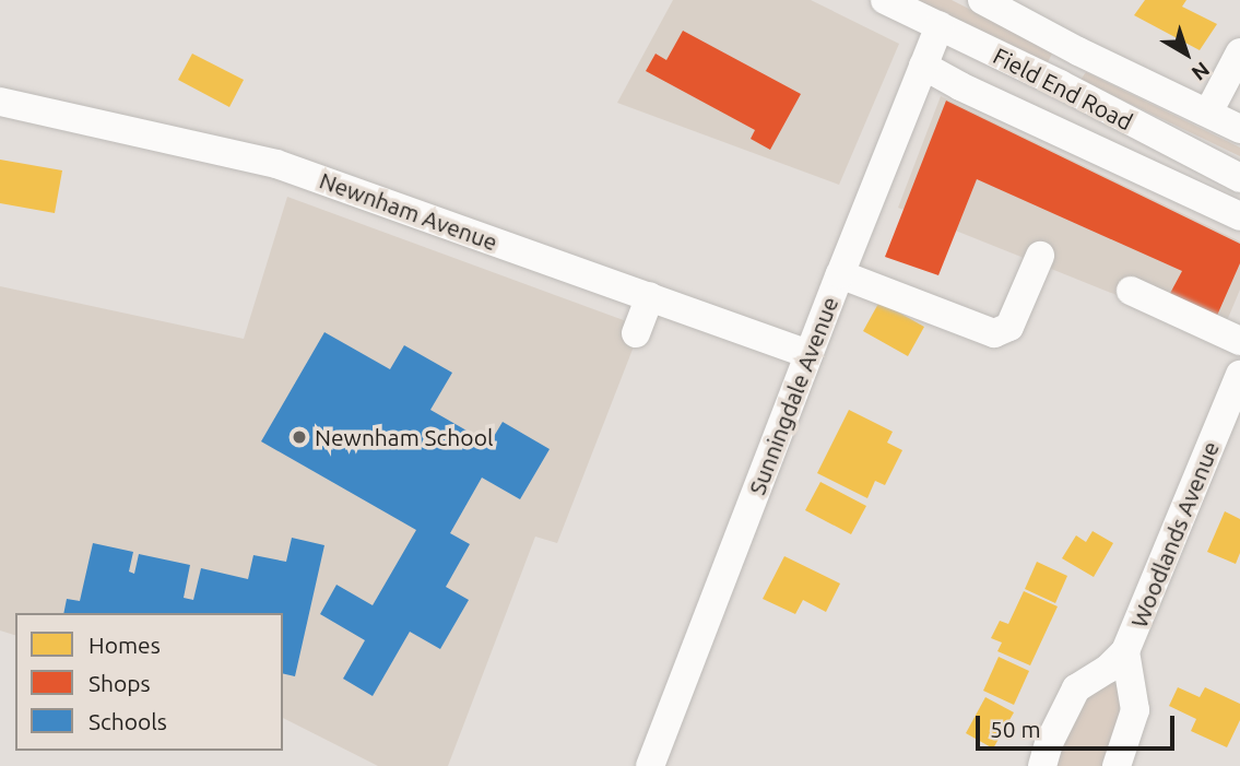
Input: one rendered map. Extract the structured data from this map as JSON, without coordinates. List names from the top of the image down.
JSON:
{
  "streets": {
    "street": [
      "Field End Road",
      "Newnham Avenue",
      "Sunningdale Avenue",
      "Woodlands Avenue"
    ]
  },
  "crossings": [
    ["Field End Road", "Sunningdale Avenue"],
    ["Newnham Avenue", "Sunningdale Avenue"]
  ],
  "places": ["Newnham School"],
  "legend": ["Homes", "Shops", "Schools"],
  "scale_bar": "50 m",
  "north": "bottom right"
}
